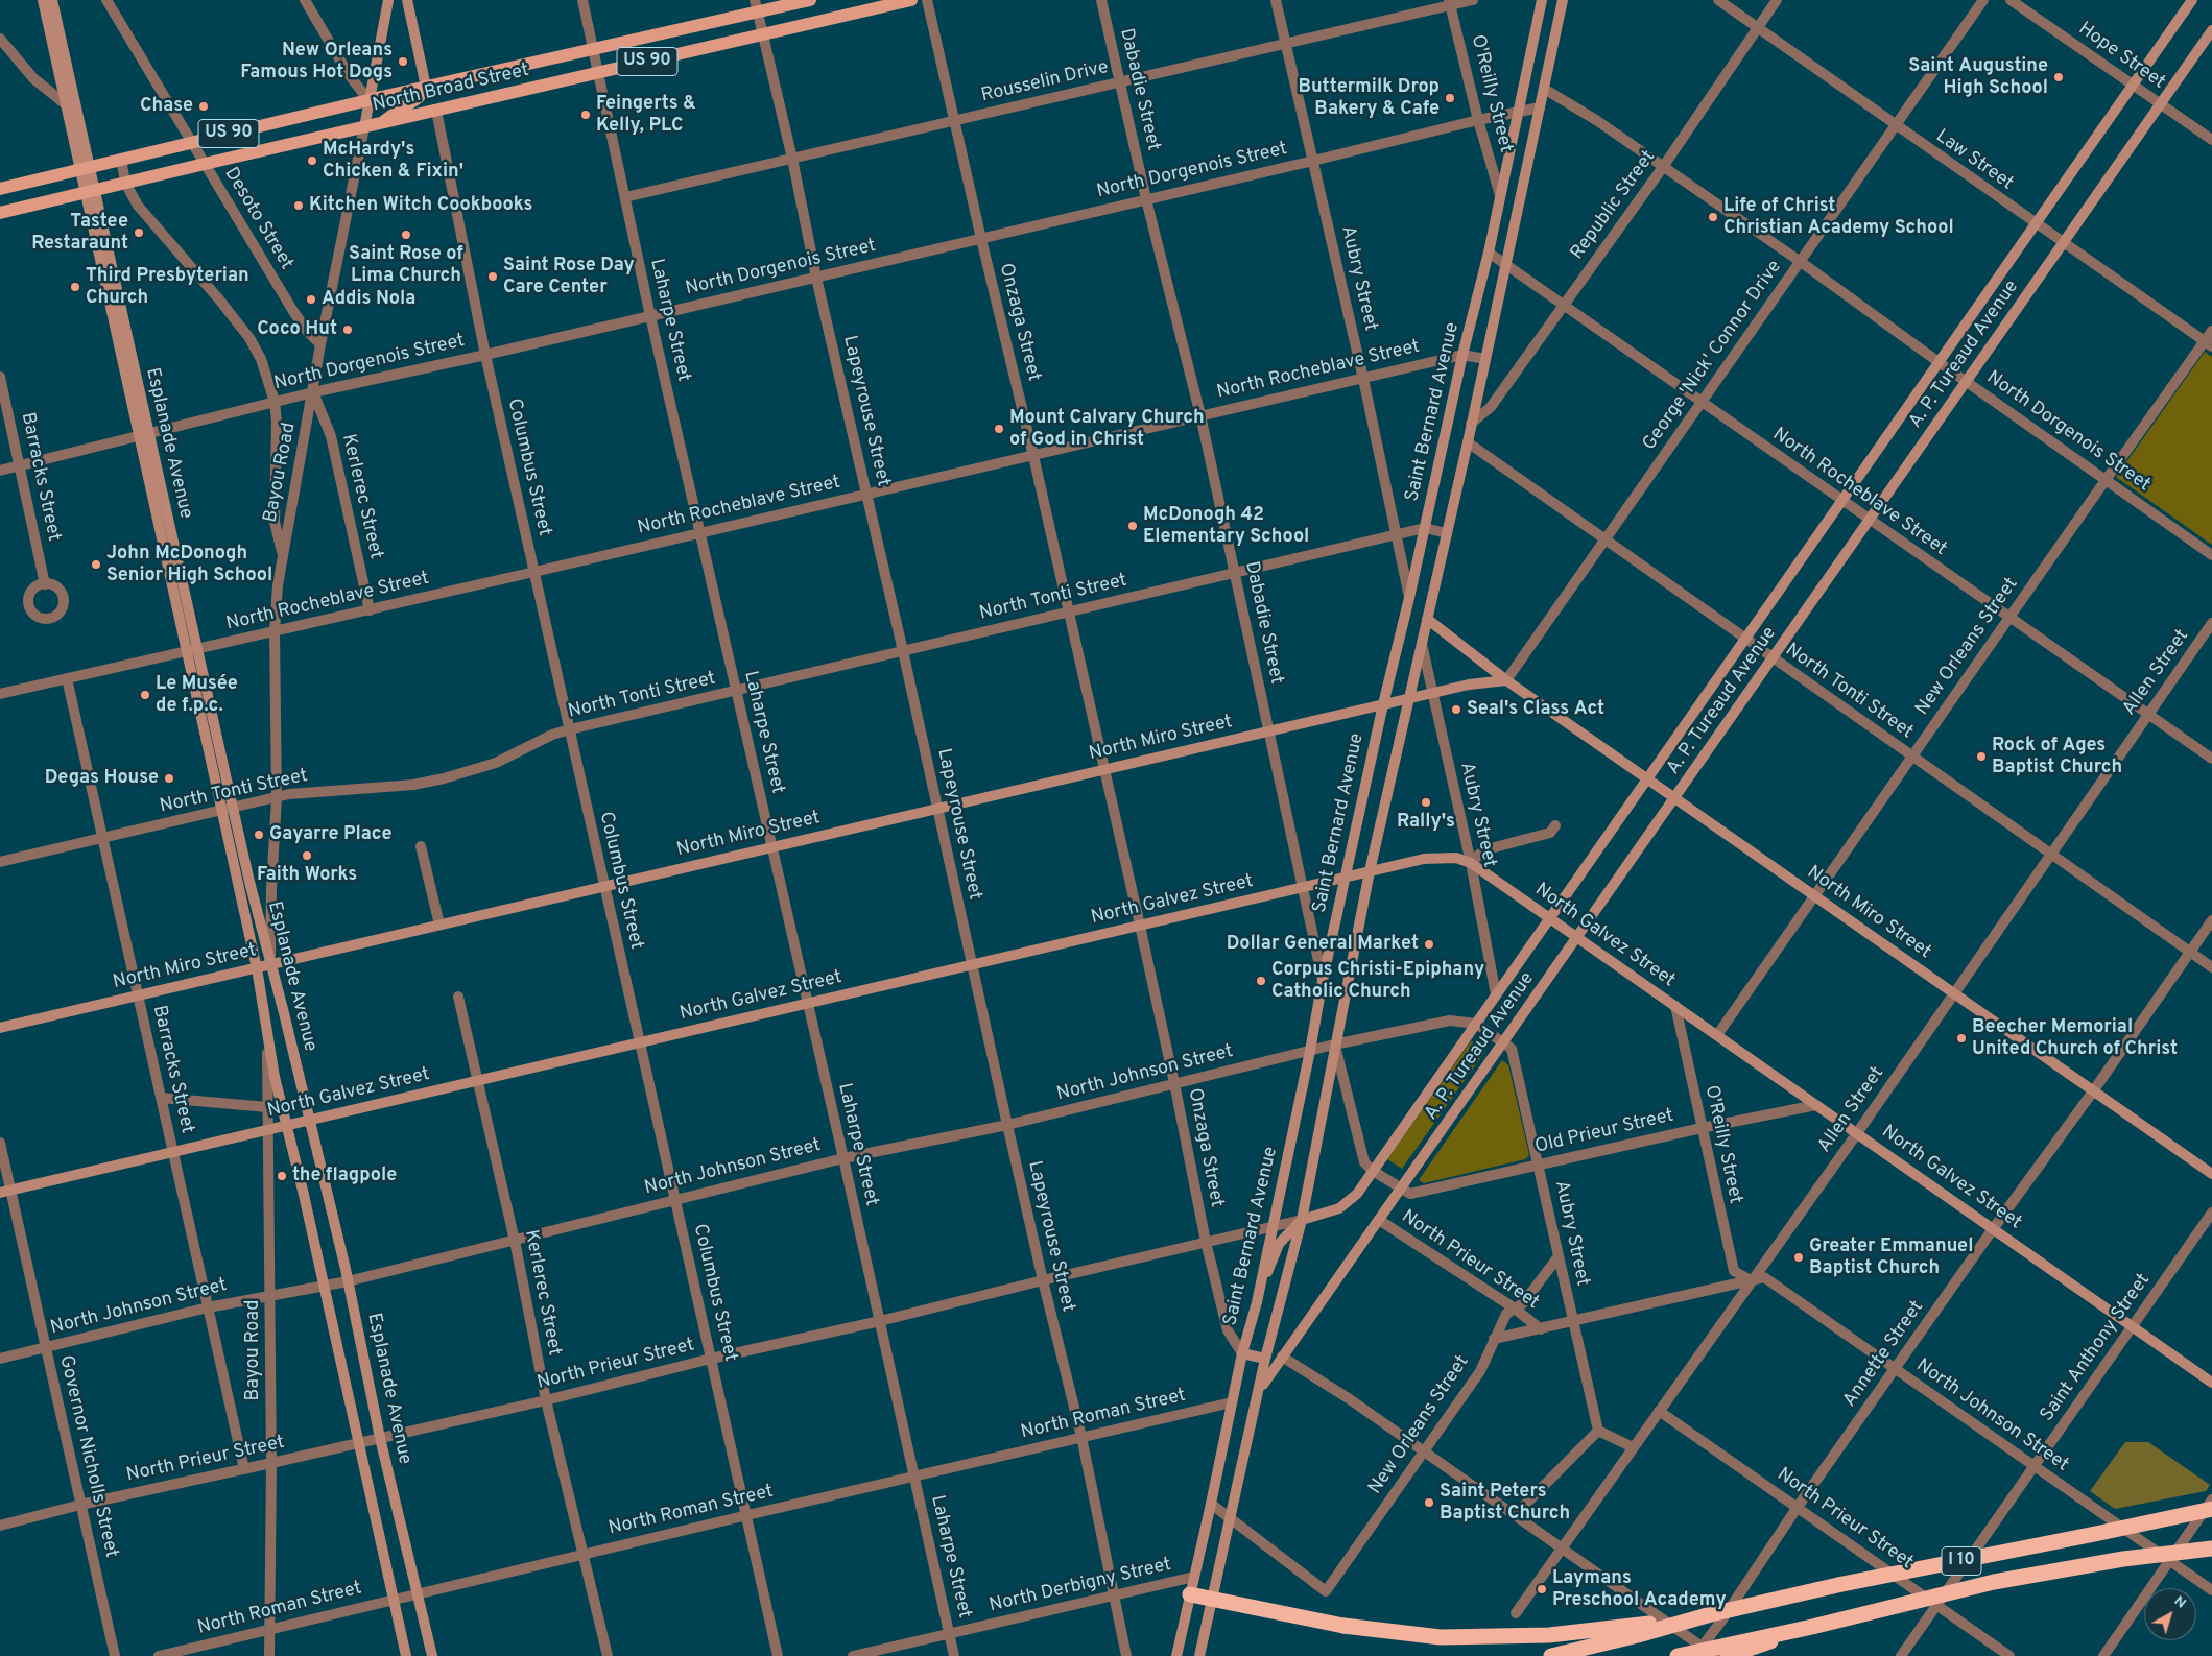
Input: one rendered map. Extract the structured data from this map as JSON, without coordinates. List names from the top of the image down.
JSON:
{
  "streets": {
    "highway": ["I 10"],
    "main road": ["US 90", "North Broad Street"],
    "street": [
      "Hope Street",
      "Rousselin Drive",
      "Dabadie Street",
      "O'Reilly Street",
      "Law Street",
      "North Dorgenois Street",
      "Republic Street",
      "Desoto Street",
      "Aubry Street",
      "Laharpe Street",
      "Onzaga Street",
      "A. P. Tureaud Avenue",
      "George 'Nick' Connor Drive",
      "North Rocheblave Street",
      "Lapeyrouse Street",
      "Saint Bernard Avenue",
      "Esplanade Avenue",
      "Columbus Street",
      "Bayou Road",
      "Barracks Street",
      "Kerlerec Street",
      "North Tonti Street",
      "New Orleans Street",
      "Allen Street",
      "North Miro Street",
      "North Galvez Street",
      "North Johnson Street",
      "Old Prieur Street",
      "North Prieur Street",
      "Saint Anthony Street",
      "Annette Street",
      "North Roman Street",
      "Governor Nicholls Street",
      "North Derbigny Street"
    ]
  },
  "crossings": [
    ["Hope Street", "A. P. Tureaud Avenue"],
    ["Rousselin Drive", "Dabadie Street"],
    ["Rousselin Drive", "O'Reilly Street"],
    ["Rousselin Drive", "Aubry Street"],
    ["Rousselin Drive", "Laharpe Street"],
    ["Rousselin Drive", "Onzaga Street"],
    ["Rousselin Drive", "Lapeyrouse Street"],
    ["North Broad Street", "Desoto Street"],
    ["North Broad Street", "Laharpe Street"],
    ["North Broad Street", "Lapeyrouse Street"],
    ["North Broad Street", "Esplanade Avenue"],
    ["North Broad Street", "Columbus Street"],
    ["North Broad Street", "Bayou Road"],
    ["Dabadie Street", "North Dorgenois Street"],
    ["Dabadie Street", "North Rocheblave Street"],
    ["Dabadie Street", "Saint Bernard Avenue"],
    ["Dabadie Street", "North Tonti Street"],
    ["Dabadie Street", "North Miro Street"],
    ["Dabadie Street", "North Galvez Street"],
    ["O'Reilly Street", "North Dorgenois Street"],
    ["O'Reilly Street", "Saint Bernard Avenue"],
    ["O'Reilly Street", "Allen Street"],
    ["O'Reilly Street", "North Galvez Street"],
    ["O'Reilly Street", "North Johnson Street"],
    ["O'Reilly Street", "Old Prieur Street"],
    ["Law Street", "Republic Street"],
    ["Law Street", "A. P. Tureaud Avenue"],
    ["Law Street", "George 'Nick' Connor Drive"],
    ["Law Street", "New Orleans Street"],
    ["North Dorgenois Street", "Republic Street"],
    ["North Dorgenois Street", "Aubry Street"],
    ["North Dorgenois Street", "Laharpe Street"],
    ["North Dorgenois Street", "Onzaga Street"],
    ["North Dorgenois Street", "A. P. Tureaud Avenue"],
    ["North Dorgenois Street", "George 'Nick' Connor Drive"],
    ["North Dorgenois Street", "Lapeyrouse Street"],
    ["North Dorgenois Street", "Saint Bernard Avenue"],
    ["North Dorgenois Street", "Esplanade Avenue"],
    ["North Dorgenois Street", "Columbus Street"],
    ["North Dorgenois Street", "Bayou Road"],
    ["North Dorgenois Street", "Barracks Street"],
    ["North Dorgenois Street", "Kerlerec Street"],
    ["North Dorgenois Street", "New Orleans Street"],
    ["Republic Street", "North Rocheblave Street"],
    ["Republic Street", "Saint Bernard Avenue"],
    ["Desoto Street", "Bayou Road"],
    ["Aubry Street", "A. P. Tureaud Avenue"],
    ["Aubry Street", "North Rocheblave Street"],
    ["Aubry Street", "Saint Bernard Avenue"],
    ["Aubry Street", "North Tonti Street"],
    ["Aubry Street", "New Orleans Street"],
    ["Aubry Street", "North Miro Street"],
    ["Aubry Street", "North Galvez Street"],
    ["Aubry Street", "North Johnson Street"],
    ["Aubry Street", "Old Prieur Street"],
    ["Laharpe Street", "North Rocheblave Street"],
    ["Laharpe Street", "North Tonti Street"],
    ["Laharpe Street", "North Miro Street"],
    ["Laharpe Street", "North Galvez Street"],
    ["Laharpe Street", "North Johnson Street"],
    ["Laharpe Street", "North Prieur Street"],
    ["Laharpe Street", "North Roman Street"],
    ["Laharpe Street", "North Derbigny Street"],
    ["Onzaga Street", "North Rocheblave Street"],
    ["Onzaga Street", "Saint Bernard Avenue"],
    ["Onzaga Street", "North Tonti Street"],
    ["Onzaga Street", "North Miro Street"],
    ["Onzaga Street", "North Galvez Street"],
    ["Onzaga Street", "North Johnson Street"],
    ["Onzaga Street", "North Prieur Street"],
    ["A. P. Tureaud Avenue", "North Rocheblave Street"],
    ["A. P. Tureaud Avenue", "Saint Bernard Avenue"],
    ["A. P. Tureaud Avenue", "North Tonti Street"],
    ["A. P. Tureaud Avenue", "North Miro Street"],
    ["A. P. Tureaud Avenue", "North Galvez Street"],
    ["A. P. Tureaud Avenue", "North Johnson Street"],
    ["A. P. Tureaud Avenue", "Old Prieur Street"],
    ["A. P. Tureaud Avenue", "North Prieur Street"],
    ["George 'Nick' Connor Drive", "North Rocheblave Street"],
    ["George 'Nick' Connor Drive", "North Tonti Street"],
    ["George 'Nick' Connor Drive", "North Miro Street"],
    ["North Rocheblave Street", "Lapeyrouse Street"],
    ["North Rocheblave Street", "Saint Bernard Avenue"],
    ["North Rocheblave Street", "Esplanade Avenue"],
    ["North Rocheblave Street", "Columbus Street"],
    ["North Rocheblave Street", "Bayou Road"],
    ["North Rocheblave Street", "Barracks Street"],
    ["North Rocheblave Street", "Kerlerec Street"],
    ["North Rocheblave Street", "New Orleans Street"],
    ["North Rocheblave Street", "Allen Street"],
    ["Lapeyrouse Street", "North Tonti Street"],
    ["Lapeyrouse Street", "North Miro Street"],
    ["Lapeyrouse Street", "North Galvez Street"],
    ["Lapeyrouse Street", "North Johnson Street"],
    ["Lapeyrouse Street", "North Prieur Street"],
    ["Lapeyrouse Street", "North Roman Street"],
    ["Lapeyrouse Street", "North Derbigny Street"],
    ["Saint Bernard Avenue", "North Tonti Street"],
    ["Saint Bernard Avenue", "New Orleans Street"],
    ["Saint Bernard Avenue", "North Miro Street"],
    ["Saint Bernard Avenue", "North Galvez Street"],
    ["Saint Bernard Avenue", "North Johnson Street"],
    ["Saint Bernard Avenue", "North Prieur Street"],
    ["Saint Bernard Avenue", "North Roman Street"],
    ["Saint Bernard Avenue", "North Derbigny Street"],
    ["Esplanade Avenue", "Bayou Road"],
    ["Esplanade Avenue", "North Tonti Street"],
    ["Esplanade Avenue", "North Miro Street"],
    ["Esplanade Avenue", "North Galvez Street"],
    ["Esplanade Avenue", "North Johnson Street"],
    ["Esplanade Avenue", "North Prieur Street"],
    ["Esplanade Avenue", "North Roman Street"],
    ["Columbus Street", "North Tonti Street"],
    ["Columbus Street", "North Miro Street"],
    ["Columbus Street", "North Galvez Street"],
    ["Columbus Street", "North Johnson Street"],
    ["Columbus Street", "North Prieur Street"],
    ["Columbus Street", "North Roman Street"],
    ["Bayou Road", "Kerlerec Street"],
    ["Bayou Road", "North Tonti Street"],
    ["Bayou Road", "North Miro Street"],
    ["Bayou Road", "North Galvez Street"],
    ["Bayou Road", "North Johnson Street"],
    ["Bayou Road", "North Prieur Street"],
    ["Bayou Road", "North Roman Street"],
    ["Barracks Street", "North Tonti Street"],
    ["Barracks Street", "North Miro Street"],
    ["Barracks Street", "North Galvez Street"],
    ["Barracks Street", "North Johnson Street"],
    ["Barracks Street", "North Prieur Street"],
    ["Kerlerec Street", "North Galvez Street"],
    ["Kerlerec Street", "North Johnson Street"],
    ["Kerlerec Street", "North Prieur Street"],
    ["Kerlerec Street", "North Roman Street"],
    ["North Tonti Street", "New Orleans Street"],
    ["North Tonti Street", "Allen Street"],
    ["North Tonti Street", "Annette Street"],
    ["New Orleans Street", "North Miro Street"],
    ["New Orleans Street", "North Galvez Street"],
    ["New Orleans Street", "North Prieur Street"],
    ["Allen Street", "North Miro Street"],
    ["Allen Street", "North Galvez Street"],
    ["Allen Street", "North Johnson Street"],
    ["Allen Street", "North Prieur Street"],
    ["North Miro Street", "Annette Street"],
    ["North Galvez Street", "Old Prieur Street"],
    ["North Galvez Street", "Saint Anthony Street"],
    ["North Galvez Street", "Annette Street"],
    ["North Galvez Street", "Governor Nicholls Street"],
    ["North Johnson Street", "Saint Anthony Street"],
    ["North Johnson Street", "Annette Street"],
    ["North Johnson Street", "Governor Nicholls Street"],
    ["North Johnson Street", "I 10"],
    ["North Prieur Street", "Saint Anthony Street"],
    ["North Prieur Street", "Annette Street"],
    ["North Prieur Street", "Governor Nicholls Street"]
  ],
  "places": [
    "New Orleans Famous Hot Dogs",
    "Saint Augustine High School",
    "Buttermilk Drop Bakery & Cafe",
    "Chase",
    "Feingerts & Kelly, PLC",
    "McHardy's Chicken & Fixin'",
    "Kitchen Witch Cookbooks",
    "Life of Christ Christian Academy School",
    "Tastee Restaraunt",
    "Saint Rose of Lima Church",
    "Saint Rose Day Care Center",
    "Third Presbyterian Church",
    "Addis Nola",
    "Coco Hut",
    "Mount Calvary Church of God in Christ",
    "McDonogh 42 Elementary School",
    "John McDonogh Senior High School",
    "Le Musée de f.p.c.",
    "Seal's Class Act",
    "Rock of Ages Baptist Church",
    "Degas House",
    "Rally's",
    "Gayarre Place",
    "Faith Works",
    "Dollar General Market",
    "Corpus Christi-Epiphany Catholic Church",
    "Beecher Memorial United Church of Christ",
    "the flagpole",
    "Greater Emmanuel Baptist Church",
    "Saint Peters Baptist Church",
    "Laymans Preschool Academy"
  ],
  "north": "top right"
}
